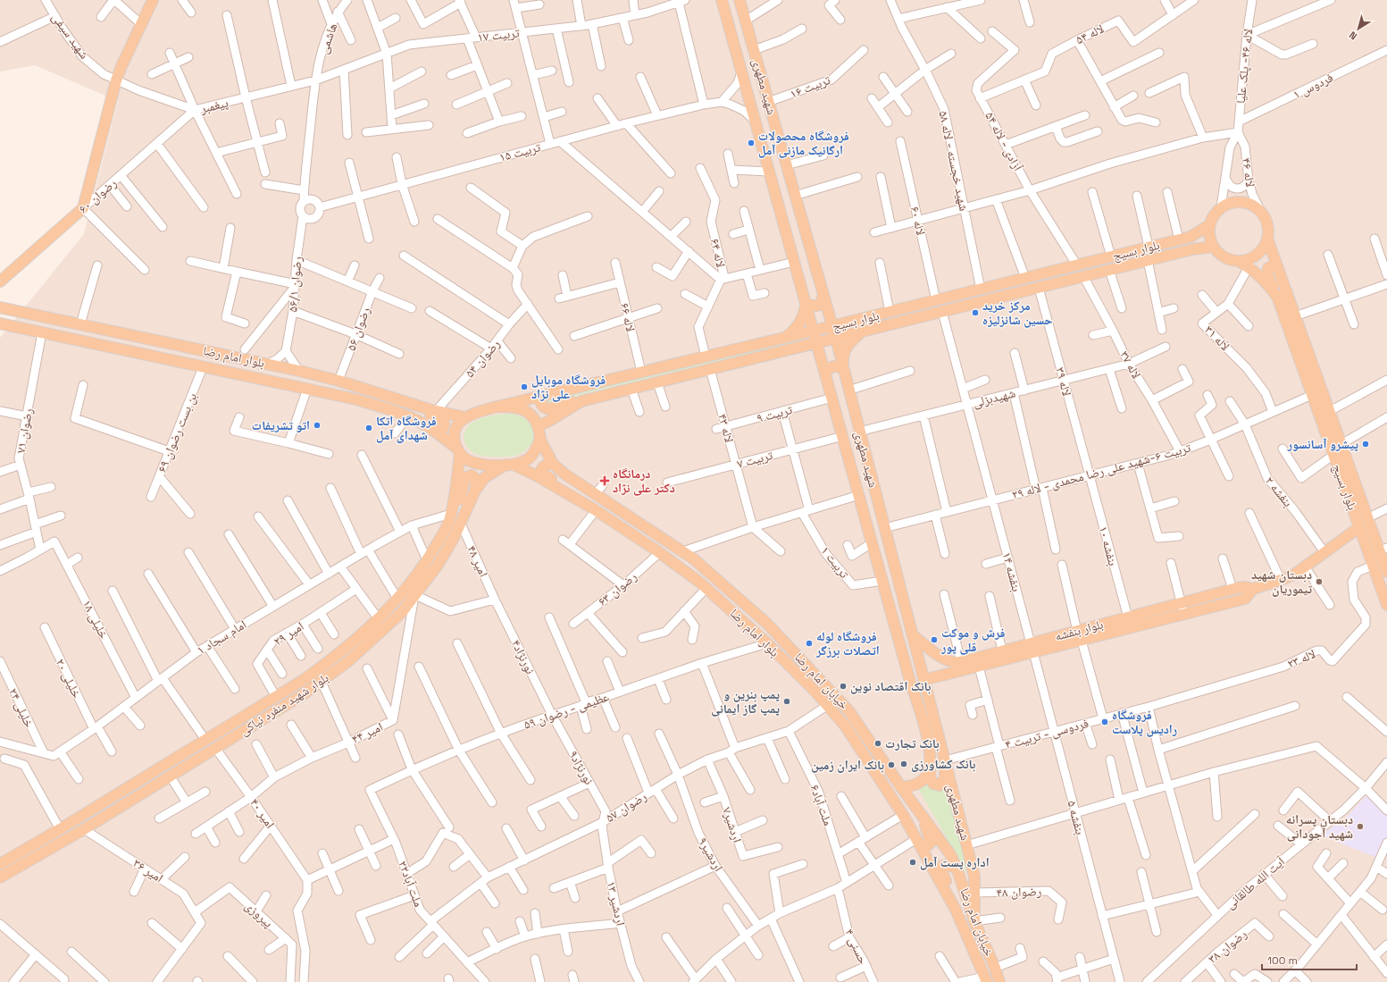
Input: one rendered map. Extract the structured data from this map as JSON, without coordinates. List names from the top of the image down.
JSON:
{
  "streets": {
    "main road": [
      "شهید مطهری",
      "رضوان ۶۰",
      "بلوار بسیج",
      "بلوار امام رضا",
      "بلوار بنفشه",
      "خیابان امام رضا",
      "بلوار شهید منفرد نیاکی"
    ],
    "street": [
      "لاله ۵۴",
      "تربیت ۱۷",
      "شهید سیفی",
      "هاشمی",
      "لاله ۴۶- پلک علیا",
      "فردوس ۱",
      "تربیت ۱۶",
      "پیغمبر",
      "آزادی - لاله ۵۴",
      "تربیت ۱۵",
      "شهید خجسته - لاله ۵۸",
      "لاله ۴۶",
      "لاله ۶۰",
      "لاله ۶۴",
      "رضوان ۵۶/۱",
      "لاله ۶۶",
      "رضوان ۵۶",
      "لاله ۳۱",
      "رضوان ۵۴",
      "لاله ۳۷",
      "لاله ۳۹",
      "شهیدبزلی",
      "تربیت ۹",
      "لاله ۴۳",
      "رضوان ۷۱",
      "بن بست رضوان ۶۹",
      "تربیت ۷",
      "تربیت ۶-شهید علی رضا محمدی - لاله ۲۹",
      "بنفشه ۲",
      "بنفشه ۱۰",
      "امیر ۴۸",
      "تربیت ۱",
      "بنفشه ۱۴",
      "رضوان ۶۳",
      "خلیلی ۱۸",
      "امیر ۲۹",
      "امام سجاد ۱",
      "نورنژاد۴",
      "لاله ۲۳",
      "خلیلی ۲۰",
      "خلیلی ۲۴",
      "عظیمی - رضوان ۵۹",
      "امیر ۴۴",
      "فردوسی - تربیت ۴",
      "نورنژاد۹",
      "ملت آباد۶",
      "رضوان ۵۷",
      "امیر ۴۰",
      "بنفشه ۵",
      "اردشیر۷",
      "اردشیر۹",
      "امیر ۳۶",
      "آیت الله طالقانی",
      "ملت آباد۲۲",
      "رضوان ۴۸",
      "اردشیر ۱۳",
      "پیروزی",
      "حسنی ۴",
      "رضوان ۳۸"
    ]
  },
  "crossings": [
    ["لاله ۵۴", "آزادی - لاله ۵۴"],
    ["تربیت ۱۷", "هاشمی"],
    ["تربیت ۱۷", "پیغمبر"],
    ["شهید سیفی", "پیغمبر"],
    ["هاشمی", "پیغمبر"],
    ["لاله ۴۶- پلک علیا", "فردوس ۱"],
    ["لاله ۴۶- پلک علیا", "لاله ۴۶"],
    ["شهید مطهری", "تربیت ۱۶"],
    ["شهید مطهری", "تربیت ۱۵"],
    ["شهید مطهری", "بلوار بسیج"],
    ["شهید مطهری", "شهیدبزلی"],
    ["شهید مطهری", "تربیت ۹"],
    ["شهید مطهری", "تربیت ۷"],
    ["شهید مطهری", "تربیت ۶-شهید علی رضا محمدی - لاله ۲۹"],
    ["شهید مطهری", "تربیت ۱"],
    ["شهید مطهری", "بلوار بنفشه"],
    ["شهید مطهری", "خیابان امام رضا"],
    ["شهید مطهری", "فردوسی - تربیت ۴"],
    ["شهید مطهری", "رضوان ۴۸"],
    ["پیغمبر", "رضوان ۶۰"],
    ["آزادی - لاله ۵۴", "بلوار بسیج"],
    ["تربیت ۱۵", "رضوان ۵۶/۱"],
    ["شهید خجسته - لاله ۵۸", "بلوار بسیج"],
    ["لاله ۴۶", "بلوار بسیج"],
    ["لاله ۴۶", "لاله ۳۱"],
    ["لاله ۶۰", "بلوار بسیج"],
    ["بلوار بسیج", "لاله ۶۴"],
    ["بلوار بسیج", "لاله ۶۶"],
    ["بلوار بسیج", "لاله ۳۱"],
    ["بلوار بسیج", "بلوار امام رضا"],
    ["بلوار بسیج", "لاله ۳۷"],
    ["بلوار بسیج", "لاله ۳۹"],
    ["بلوار بسیج", "لاله ۴۳"],
    ["بلوار بسیج", "تربیت ۶-شهید علی رضا محمدی - لاله ۲۹"],
    ["بلوار بسیج", "بنفشه ۱۴"],
    ["بلوار بسیج", "بلوار بنفشه"],
    ["بلوار بسیج", "لاله ۲۳"],
    ["بلوار بسیج", "خیابان امام رضا"],
    ["بلوار بسیج", "بلوار شهید منفرد نیاکی"],
    ["رضوان ۵۶", "بلوار امام رضا"],
    ["لاله ۳۱", "تربیت ۶-شهید علی رضا محمدی - لاله ۲۹"],
    ["بلوار امام رضا", "رضوان ۵۴"],
    ["بلوار امام رضا", "رضوان ۷۱"],
    ["بلوار امام رضا", "بن بست رضوان ۶۹"],
    ["بلوار امام رضا", "رضوان ۶۳"],
    ["بلوار امام رضا", "خیابان امام رضا"],
    ["بلوار امام رضا", "بلوار شهید منفرد نیاکی"],
    ["بلوار امام رضا", "عظیمی - رضوان ۵۹"],
    ["بلوار امام رضا", "رضوان ۵۷"],
    ["لاله ۳۷", "شهیدبزلی"],
    ["لاله ۳۷", "تربیت ۶-شهید علی رضا محمدی - لاله ۲۹"],
    ["لاله ۳۹", "شهیدبزلی"],
    ["لاله ۳۹", "تربیت ۶-شهید علی رضا محمدی - لاله ۲۹"],
    ["لاله ۳۹", "بنفشه ۱۰"],
    ["شهیدبزلی", "بنفشه ۱۴"],
    ["تربیت ۹", "لاله ۴۳"],
    ["لاله ۴۳", "تربیت ۷"],
    ["رضوان ۷۱", "خلیلی ۱۸"],
    ["تربیت ۶-شهید علی رضا محمدی - لاله ۲۹", "بنفشه ۲"],
    ["تربیت ۶-شهید علی رضا محمدی - لاله ۲۹", "بنفشه ۱۰"],
    ["تربیت ۶-شهید علی رضا محمدی - لاله ۲۹", "بنفشه ۱۴"],
    ["بنفشه ۲", "بلوار بنفشه"],
    ["بنفشه ۱۰", "بلوار بنفشه"],
    ["امیر ۴۸", "نورنژاد۴"],
    ["امیر ۴۸", "بلوار شهید منفرد نیاکی"],
    ["بنفشه ۱۴", "بلوار بنفشه"],
    ["بنفشه ۱۴", "بنفشه ۵"],
    ["خلیلی ۱۸", "امام سجاد ۱"],
    ["بلوار بنفشه", "بنفشه ۵"],
    ["امیر ۲۹", "بلوار شهید منفرد نیاکی"],
    ["امام سجاد ۱", "خلیلی ۲۰"],
    ["امام سجاد ۱", "بلوار شهید منفرد نیاکی"],
    ["امام سجاد ۱", "خلیلی ۲۴"],
    ["نورنژاد۴", "عظیمی - رضوان ۵۹"],
    ["نورنژاد۴", "نورنژاد۹"],
    ["لاله ۲۳", "فردوسی - تربیت ۴"],
    ["خیابان امام رضا", "بلوار شهید منفرد نیاکی"],
    ["بلوار شهید منفرد نیاکی", "امیر ۴۴"],
    ["بلوار شهید منفرد نیاکی", "امیر ۴۰"],
    ["بلوار شهید منفرد نیاکی", "امیر ۳۶"],
    ["عظیمی - رضوان ۵۹", "نورنژاد۹"],
    ["عظیمی - رضوان ۵۹", "ملت آباد۲۲"],
    ["امیر ۴۴", "امیر ۴۰"],
    ["فردوسی - تربیت ۴", "بنفشه ۵"],
    ["نورنژاد۹", "رضوان ۵۷"],
    ["نورنژاد۹", "اردشیر ۱۳"],
    ["ملت آباد۶", "رضوان ۵۷"],
    ["رضوان ۵۷", "اردشیر۷"],
    ["رضوان ۵۷", "اردشیر۹"],
    ["رضوان ۵۷", "ملت آباد۲۲"],
    ["رضوان ۵۷", "اردشیر ۱۳"],
    ["امیر ۳۶", "پیروزی"]
  ],
  "places": {
    "other": [
      "فروشگاه محصولات ارگانیک مازنی آمل",
      "مرکز خرید حسین شانزلیزه",
      "فروشگاه موبایل علی نژاد",
      "اتو تشریفات",
      "فروشگاه اتکا شهدای آمل",
      "پیشرو آسانسور",
      "دبستان شهید تیموریان",
      "فرش و موکت قلی پور",
      "فروشگاه لوله اتصلات برزگر",
      "بانک اقتصاد نوین",
      "پمپ بنرین و پمپ گاز ایمانی",
      "فروشگاه رادیس پلاست",
      "بانک تجارت",
      "بانک کشاورزی",
      "بانک ایران زمین",
      "دبستان پسرانه شهید آجودانی",
      "اداره پست آمل"
    ],
    "health": ["درمانگاه دکتر علی نژاد"]
  },
  "scale_bar": "100 m",
  "north": "bottom left"
}
